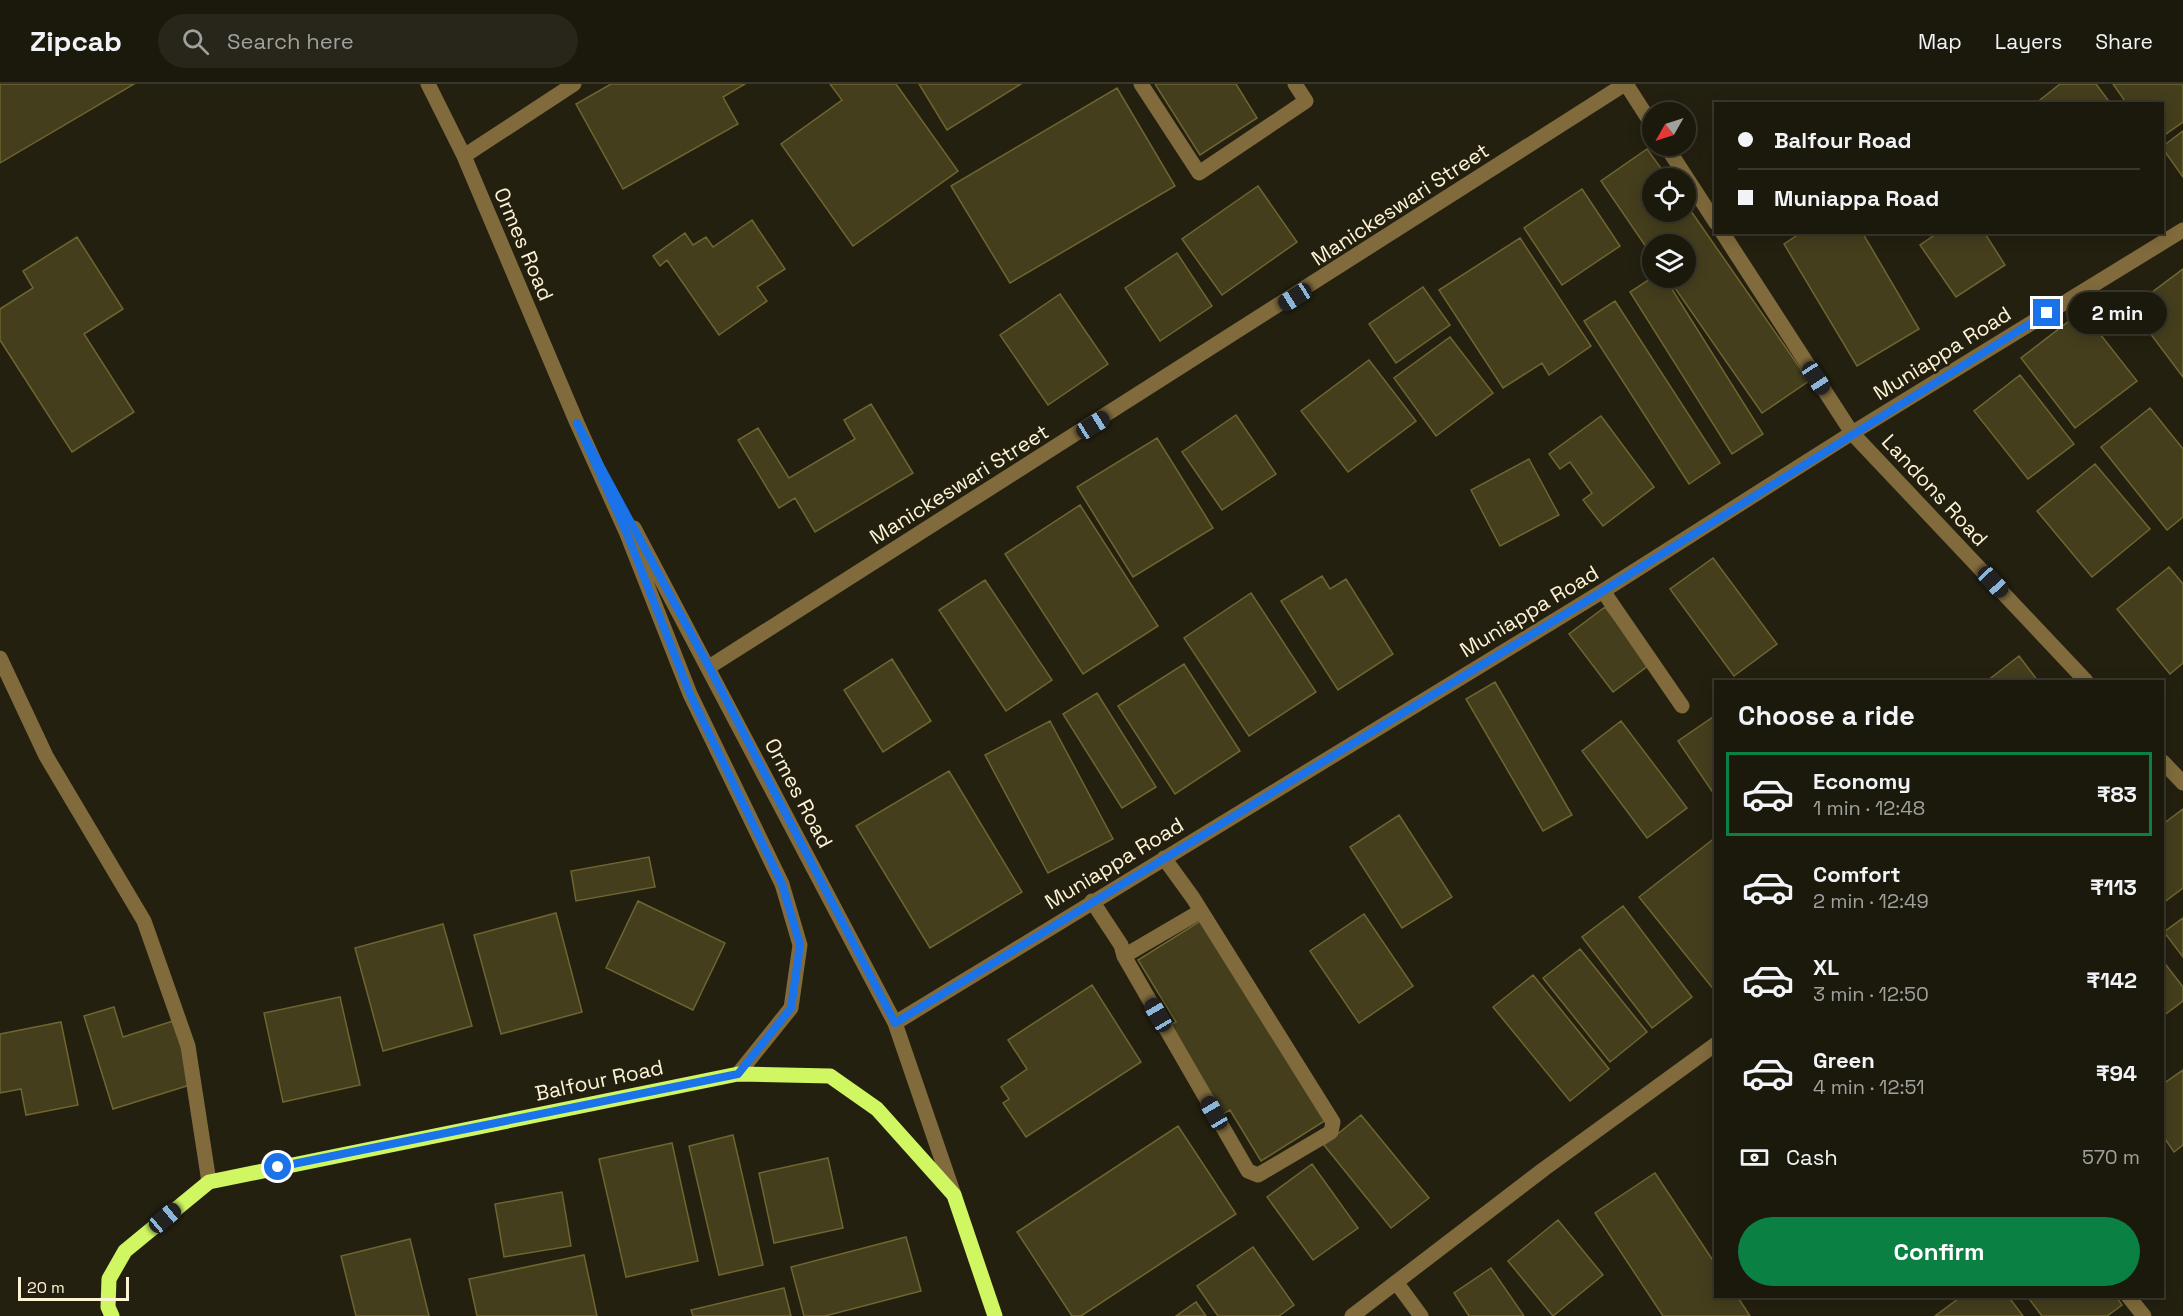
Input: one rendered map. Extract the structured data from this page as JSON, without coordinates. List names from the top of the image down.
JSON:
{
  "streets": {
    "main road": ["Balfour Road"],
    "street": [
      "Manickeswari Street",
      "Ormes Road",
      "Muniappa Road",
      "Landons Road"
    ]
  },
  "crossings": [
    ["Manickeswari Street", "Ormes Road"],
    ["Ormes Road", "Muniappa Road"],
    ["Ormes Road", "Balfour Road"],
    ["Muniappa Road", "Landons Road"]
  ],
  "scale_bar": "20 m",
  "north": "bottom left",
  "page": {
    "header": "Zipcab",
    "search": "Search here",
    "nav": ["Map", "Layers", "Share"],
    "banner": ["Balfour Road", "Muniappa Road"],
    "bubble": "2 min",
    "heading": "Choose a ride",
    "list": [
      {
        "name": "Economy",
        "note": "1 min · 12:48",
        "value": "₹83"
      },
      {
        "name": "Comfort",
        "note": "2 min · 12:49",
        "value": "₹113"
      },
      {
        "name": "XL",
        "note": "3 min · 12:50",
        "value": "₹142"
      },
      {
        "name": "Green",
        "note": "4 min · 12:51",
        "value": "₹94"
      }
    ],
    "pay": ["Cash", "570 m"],
    "buttons": "Confirm",
    "scale": "20 m"
  }
}
